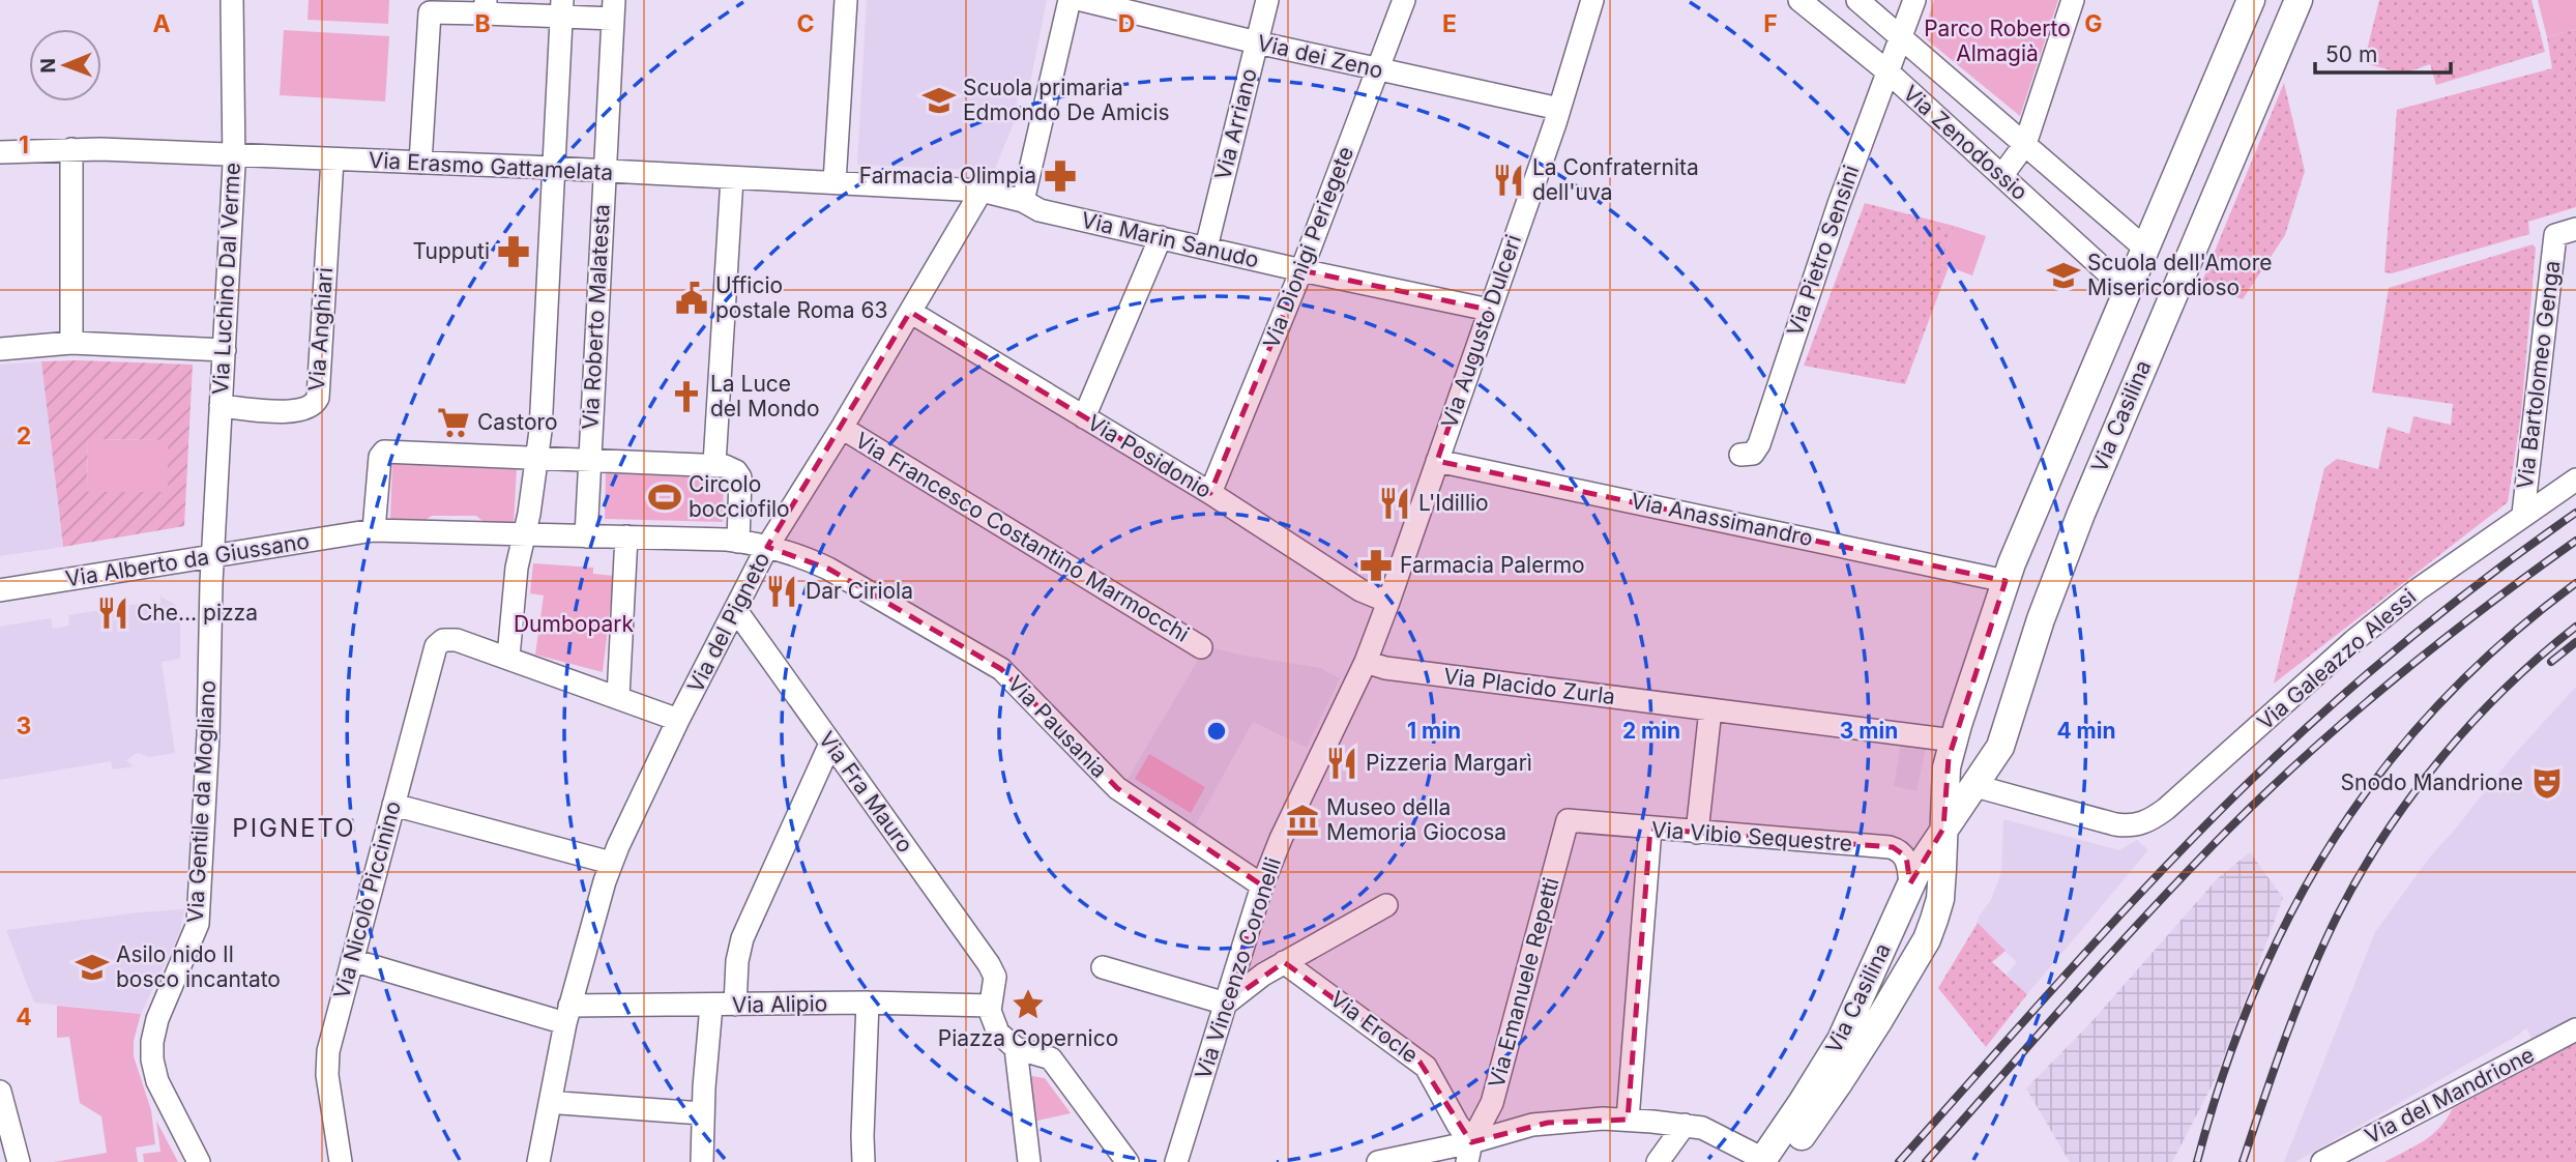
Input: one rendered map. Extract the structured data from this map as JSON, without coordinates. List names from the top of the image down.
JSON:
{
  "streets": {
    "main road": ["Via Casilina"],
    "street": [
      "Via dei Zeno",
      "Via Arriano",
      "Via Zenodossio",
      "Via Erasmo Gattamelata",
      "Via Marin Sanudo",
      "Via Dionigi Periegete",
      "Via Pietro Sensini",
      "Via Luchino Dal Verme",
      "Via Roberto Malatesta",
      "Via Anghiari",
      "Via Augusto Dulceri",
      "Via Bartolomeo Genga",
      "Via Posidonio",
      "Via Anassimandro",
      "Via Francesco Costantino Marmocchi",
      "Via Alberto da Giussano",
      "Via del Pigneto",
      "Via Galeazzo Alessi",
      "Via Placido Zurla",
      "Via Pausania",
      "Via Fra Mauro",
      "Via Gentile da Mogliano",
      "Via Vibio Sequestre",
      "Via Nicolò Piccinino",
      "Via Vincenzo Coronelli",
      "Via Emanuele Repetti",
      "Via Alipio",
      "Via Erocle",
      "Via del Mandrione"
    ]
  },
  "crossings": [
    ["Via dei Zeno", "Via Arriano"],
    ["Via dei Zeno", "Via Dionigi Periegete"],
    ["Via dei Zeno", "Via Augusto Dulceri"],
    ["Via Arriano", "Via Marin Sanudo"],
    ["Via Zenodossio", "Via Pietro Sensini"],
    ["Via Zenodossio", "Via Casilina"],
    ["Via Erasmo Gattamelata", "Via Luchino Dal Verme"],
    ["Via Erasmo Gattamelata", "Via Roberto Malatesta"],
    ["Via Erasmo Gattamelata", "Via Anghiari"],
    ["Via Erasmo Gattamelata", "Via del Pigneto"],
    ["Via Marin Sanudo", "Via Dionigi Periegete"],
    ["Via Marin Sanudo", "Via Augusto Dulceri"],
    ["Via Dionigi Periegete", "Via Posidonio"],
    ["Via Luchino Dal Verme", "Via Anghiari"],
    ["Via Luchino Dal Verme", "Via Alberto da Giussano"],
    ["Via Luchino Dal Verme", "Via Gentile da Mogliano"],
    ["Via Roberto Malatesta", "Via Alberto da Giussano"],
    ["Via Roberto Malatesta", "Via Pausania"],
    ["Via Augusto Dulceri", "Via Posidonio"],
    ["Via Augusto Dulceri", "Via Anassimandro"],
    ["Via Augusto Dulceri", "Via Placido Zurla"],
    ["Via Augusto Dulceri", "Via Vincenzo Coronelli"],
    ["Via Bartolomeo Genga", "Via Galeazzo Alessi"],
    ["Via Casilina", "Via Anassimandro"],
    ["Via Casilina", "Via Galeazzo Alessi"],
    ["Via Casilina", "Via Placido Zurla"],
    ["Via Casilina", "Via Vibio Sequestre"],
    ["Via Posidonio", "Via del Pigneto"],
    ["Via Francesco Costantino Marmocchi", "Via del Pigneto"],
    ["Via Alberto da Giussano", "Via Pausania"],
    ["Via Alberto da Giussano", "Via Gentile da Mogliano"],
    ["Via del Pigneto", "Via Pausania"],
    ["Via del Pigneto", "Via Fra Mauro"],
    ["Via del Pigneto", "Via Alipio"],
    ["Via Placido Zurla", "Via Vincenzo Coronelli"],
    ["Via Pausania", "Via Vincenzo Coronelli"],
    ["Via Fra Mauro", "Via Alipio"],
    ["Via Vibio Sequestre", "Via Emanuele Repetti"],
    ["Via Nicolò Piccinino", "Via Alipio"],
    ["Via Emanuele Repetti", "Via Erocle"]
  ],
  "districts": ["PIGNETO"],
  "parks": ["Parco Roberto Almagià", "Dumbopark"],
  "places": {
    "school or university": ["Scuola primaria Edmondo De Amicis", "Scuola dell'Amore Misericordioso", "Asilo nido Il bosco incantato"],
    "pharmacy": ["Farmacia Olimpia", "Tupputi", "Farmacia Palermo"],
    "restaurant": [
      "La Confraternita dell'uva",
      "L'Idillio",
      "Dar Ciriola",
      "Che… pizza",
      "Pizzeria Margarì"
    ],
    "public building": ["Ufficio postale Roma 63"],
    "church": ["La Luce del Mondo"],
    "supermarket": ["Castoro"],
    "sports": ["Circolo bocciofilo"],
    "theatre": ["Snodo Mandrione"],
    "museum": ["Museo della Memoria Giocosa"],
    "place": ["Piazza Copernico"]
  },
  "scale_bar": "50 m",
  "north": "left",
  "grid": {
    "columns": [
      "A",
      "B",
      "C",
      "D",
      "E",
      "F",
      "G"
    ],
    "rows": [
      "1",
      "2",
      "3",
      "4"
    ]
  },
  "rings": [
    "1 min",
    "2 min",
    "3 min",
    "4 min"
  ]
}
